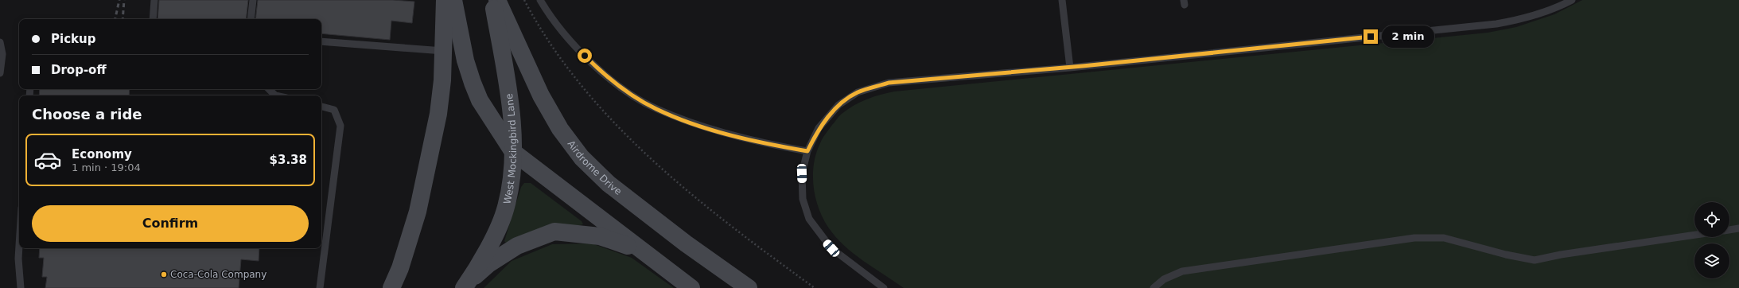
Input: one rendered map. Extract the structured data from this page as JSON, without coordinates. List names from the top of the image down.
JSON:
{
  "streets": {
    "main road": ["West Mockingbird Lane", "Airdrome Drive"]
  },
  "places": ["Coca-Cola Company"],
  "page": {
    "banner": ["Pickup", "Drop-off"],
    "bubble": "2 min",
    "heading": "Choose a ride",
    "list": [
      {
        "name": "Economy",
        "note": "1 min · 19:04",
        "value": "$3.38"
      }
    ],
    "buttons": "Confirm"
  }
}
